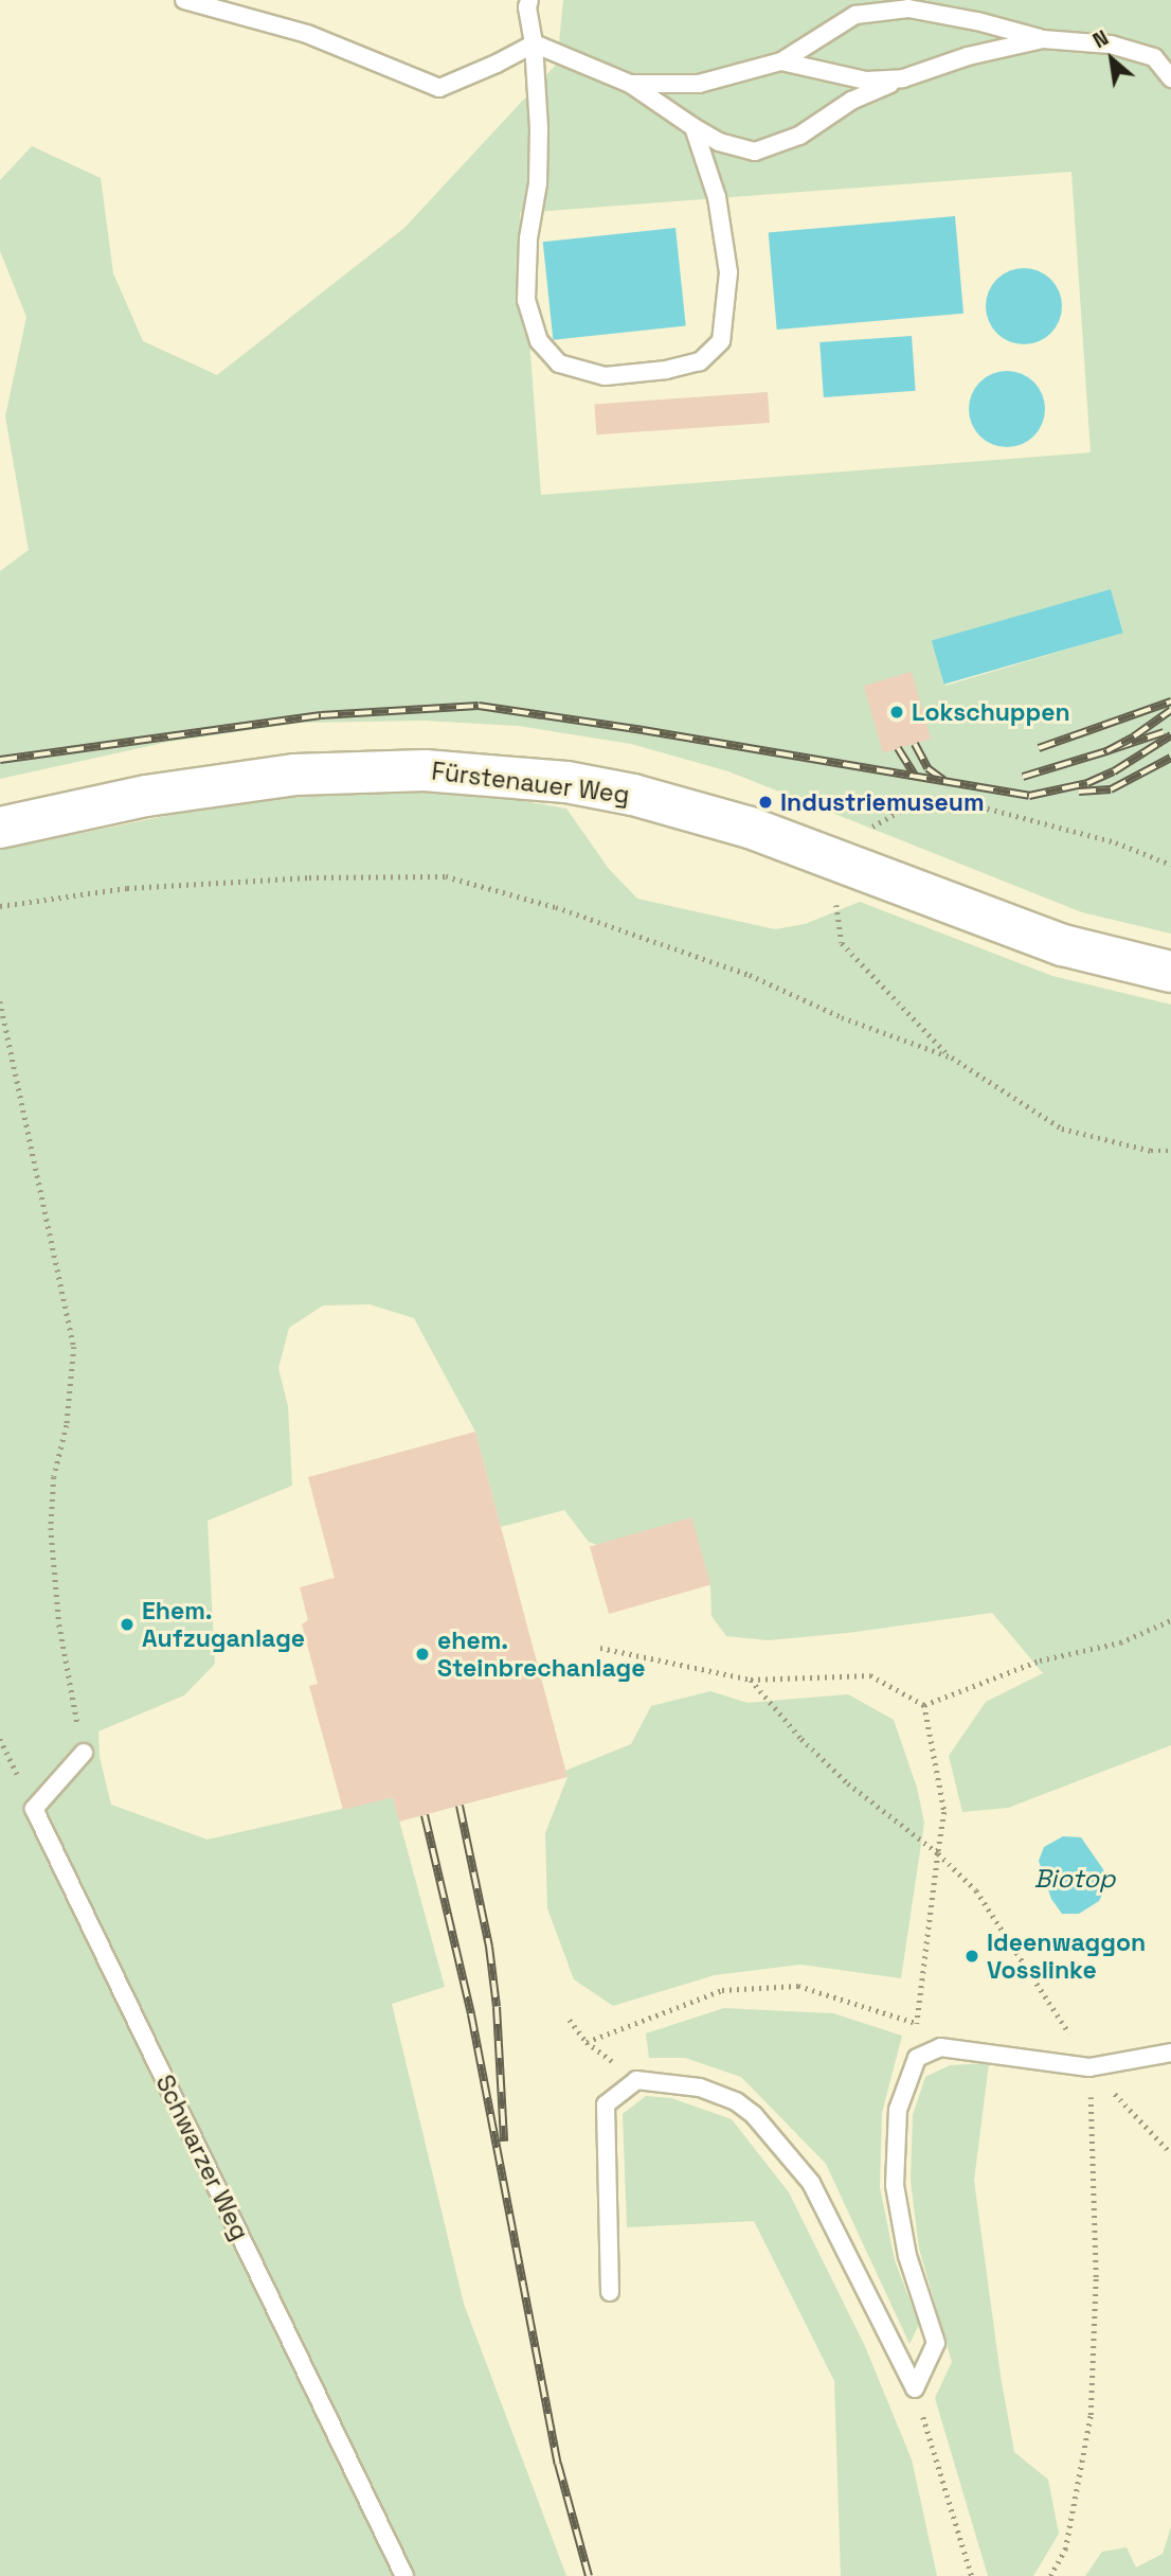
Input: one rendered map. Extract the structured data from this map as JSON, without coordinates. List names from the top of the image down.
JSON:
{
  "streets": {
    "street": ["Fürstenauer Weg"],
    "lane": ["Schwarzer Weg"]
  },
  "water": ["Biotop"],
  "places": [
    "Lokschuppen",
    "Industriemuseum",
    "Ehem. Aufzuganlage",
    "ehem. Steinbrechanlage",
    "Ideenwaggon Vosslinke"
  ],
  "north": "top left"
}
